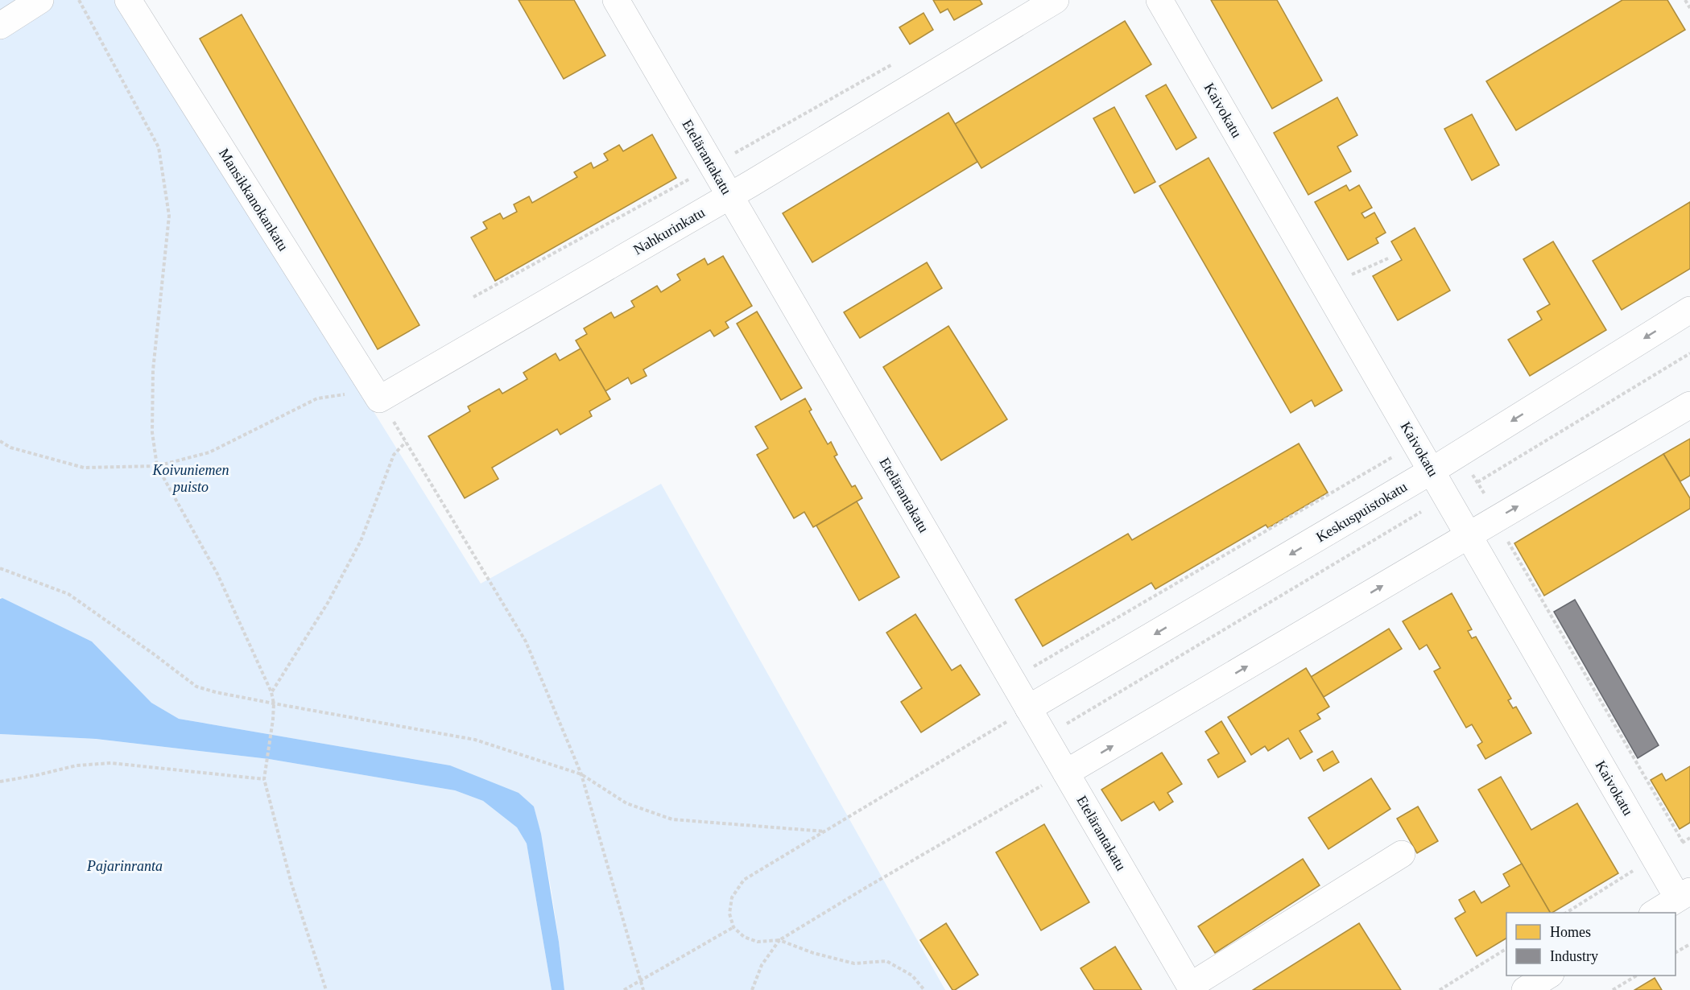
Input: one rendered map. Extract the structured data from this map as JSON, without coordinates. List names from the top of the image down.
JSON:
{
  "streets": {
    "street": [
      "Kaivokatu",
      "Etelärantakatu",
      "Mansikkanokankatu",
      "Nahkurinkatu",
      "Keskuspuistokatu"
    ]
  },
  "crossings": [
    ["Kaivokatu", "Keskuspuistokatu"],
    ["Etelärantakatu", "Nahkurinkatu"],
    ["Etelärantakatu", "Keskuspuistokatu"],
    ["Mansikkanokankatu", "Nahkurinkatu"]
  ],
  "parks": ["Koivuniemen puisto", "Pajarinranta"],
  "legend": ["Homes", "Industry"]
}
